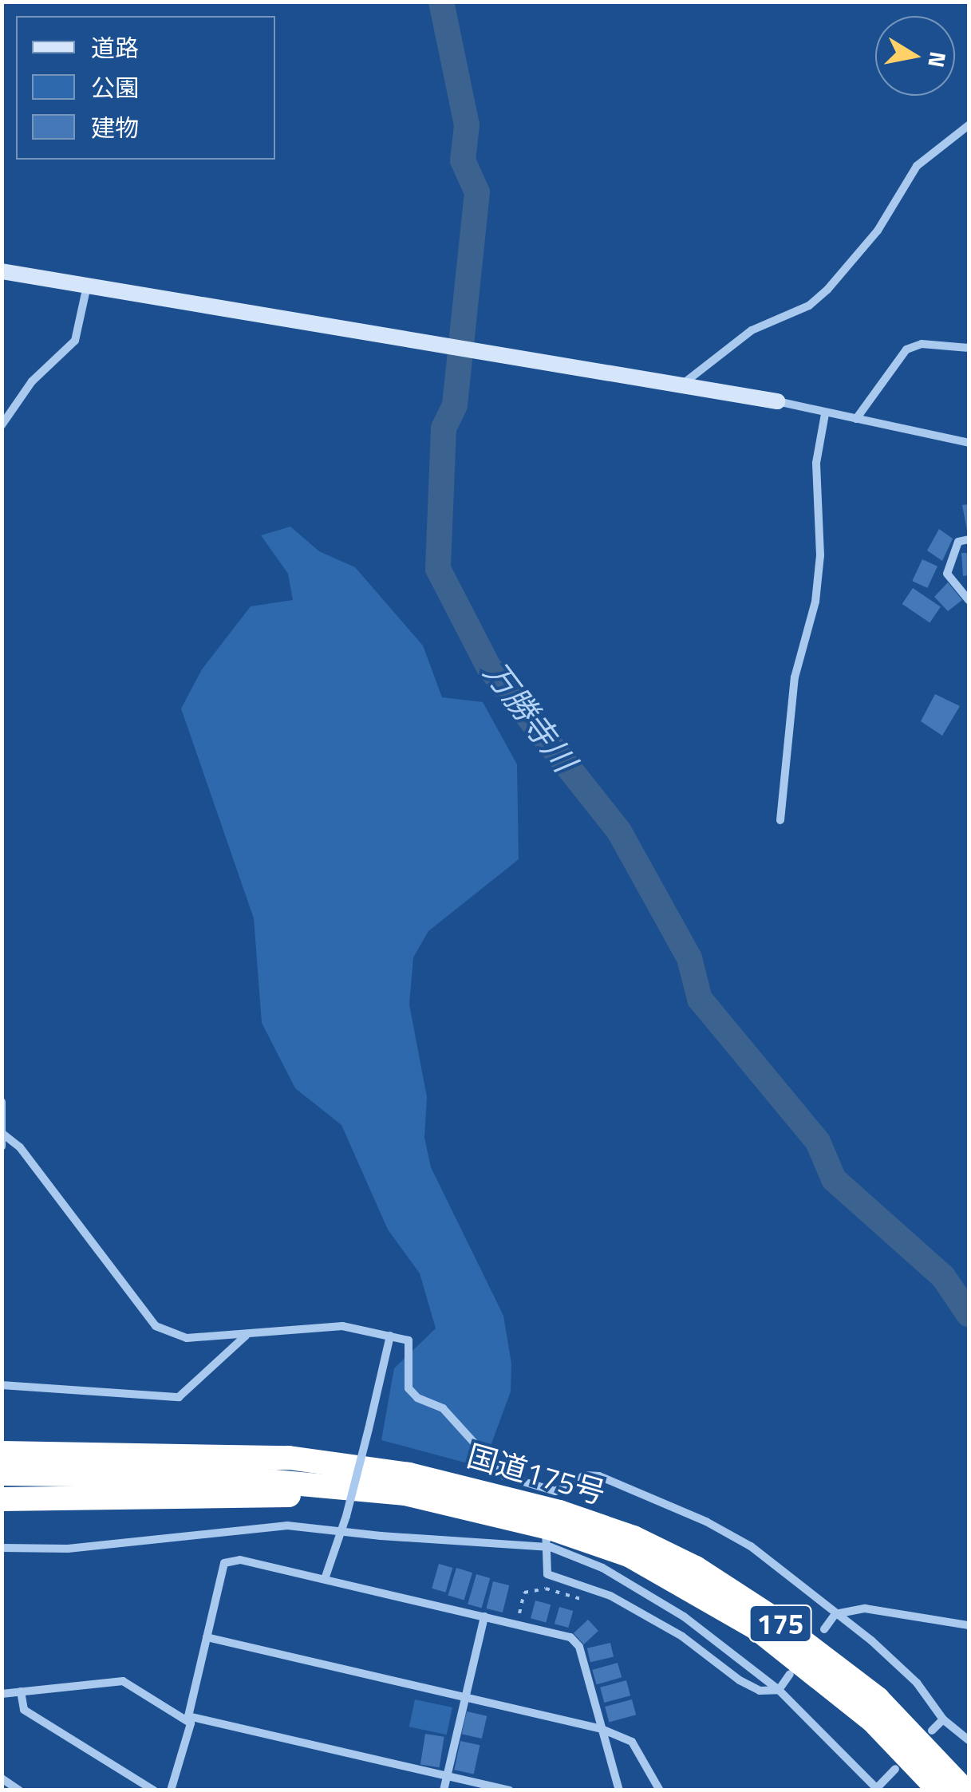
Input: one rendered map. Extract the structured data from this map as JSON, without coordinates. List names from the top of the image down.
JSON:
{
  "streets": {
    "highway": ["国道175号", "175"]
  },
  "water": ["万勝寺川"],
  "legend": ["道路", "公園", "建物"],
  "north": "right"
}
